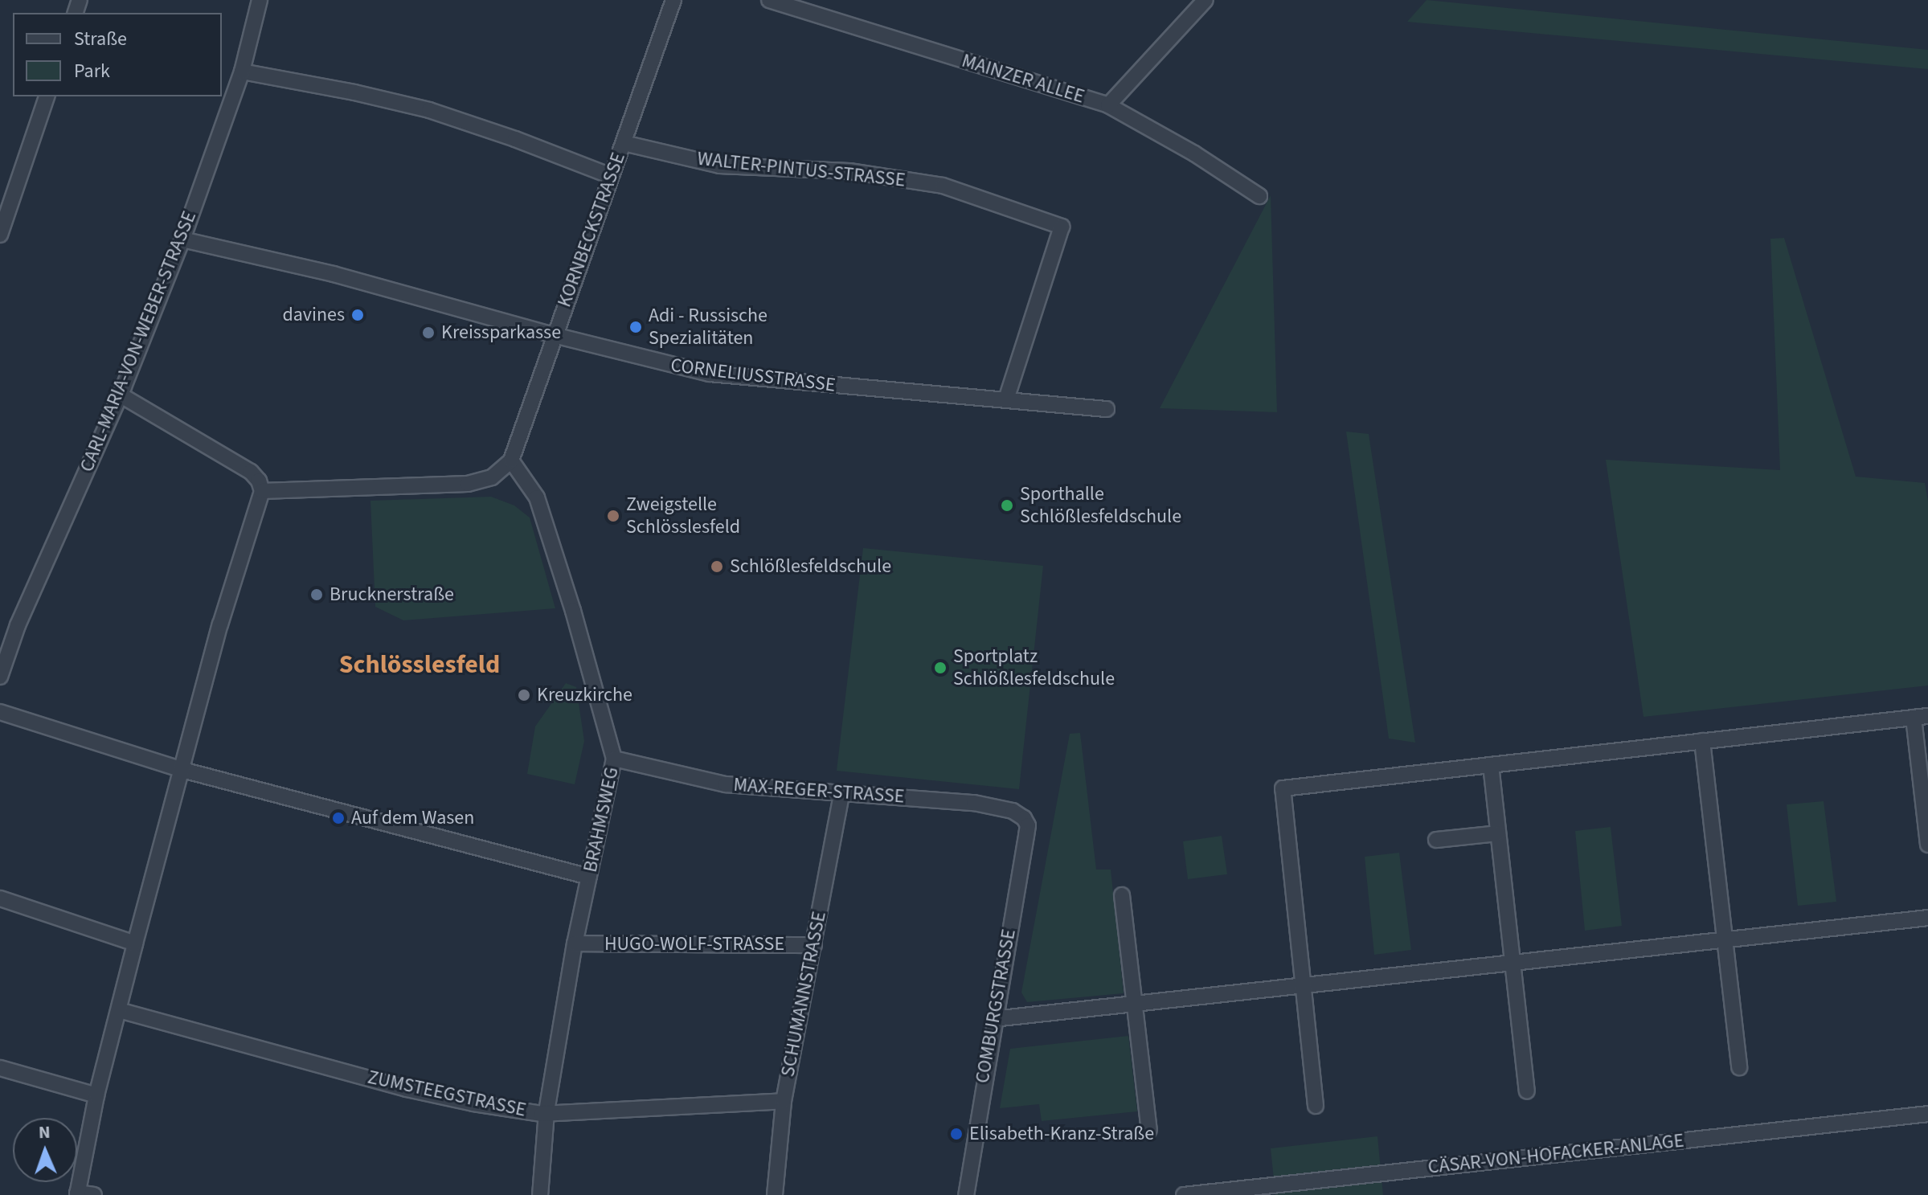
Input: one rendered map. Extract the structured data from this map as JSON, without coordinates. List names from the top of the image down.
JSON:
{
  "streets": {
    "street": [
      "MAINZER ALLEE",
      "WALTER-PINTUS-STRASSE",
      "KORNBECKSTRASSE",
      "CARL-MARIA-VON-WEBER-STRASSE",
      "CORNELIUSSTRASSE",
      "MAX-REGER-STRASSE",
      "BRAHMSWEG",
      "HUGO-WOLF-STRASSE",
      "SCHUMANNSTRASSE",
      "COMBURGSTRASSE",
      "ZUMSTEEGSTRASSE",
      "CÄSAR-VON-HOFACKER-ANLAGE"
    ]
  },
  "crossings": [
    ["WALTER-PINTUS-STRASSE", "KORNBECKSTRASSE"],
    ["WALTER-PINTUS-STRASSE", "CORNELIUSSTRASSE"],
    ["KORNBECKSTRASSE", "CORNELIUSSTRASSE"],
    ["KORNBECKSTRASSE", "BRAHMSWEG"],
    ["CARL-MARIA-VON-WEBER-STRASSE", "CORNELIUSSTRASSE"],
    ["MAX-REGER-STRASSE", "BRAHMSWEG"],
    ["MAX-REGER-STRASSE", "SCHUMANNSTRASSE"],
    ["MAX-REGER-STRASSE", "COMBURGSTRASSE"],
    ["BRAHMSWEG", "HUGO-WOLF-STRASSE"],
    ["BRAHMSWEG", "ZUMSTEEGSTRASSE"],
    ["HUGO-WOLF-STRASSE", "SCHUMANNSTRASSE"],
    ["SCHUMANNSTRASSE", "ZUMSTEEGSTRASSE"]
  ],
  "districts": ["Schlösslesfeld"],
  "places": [
    "davines",
    "Adi - Russische Spezialitäten",
    "Kreissparkasse",
    "Sporthalle Schlößlesfeldschule",
    "Zweigstelle Schlösslesfeld",
    "Schlößlesfeldschule",
    "Brucknerstraße",
    "Sportplatz Schlößlesfeldschule",
    "Kreuzkirche",
    "Auf dem Wasen",
    "Elisabeth-Kranz-Straße"
  ],
  "legend": ["Straße", "Park"],
  "north": "top"
}
